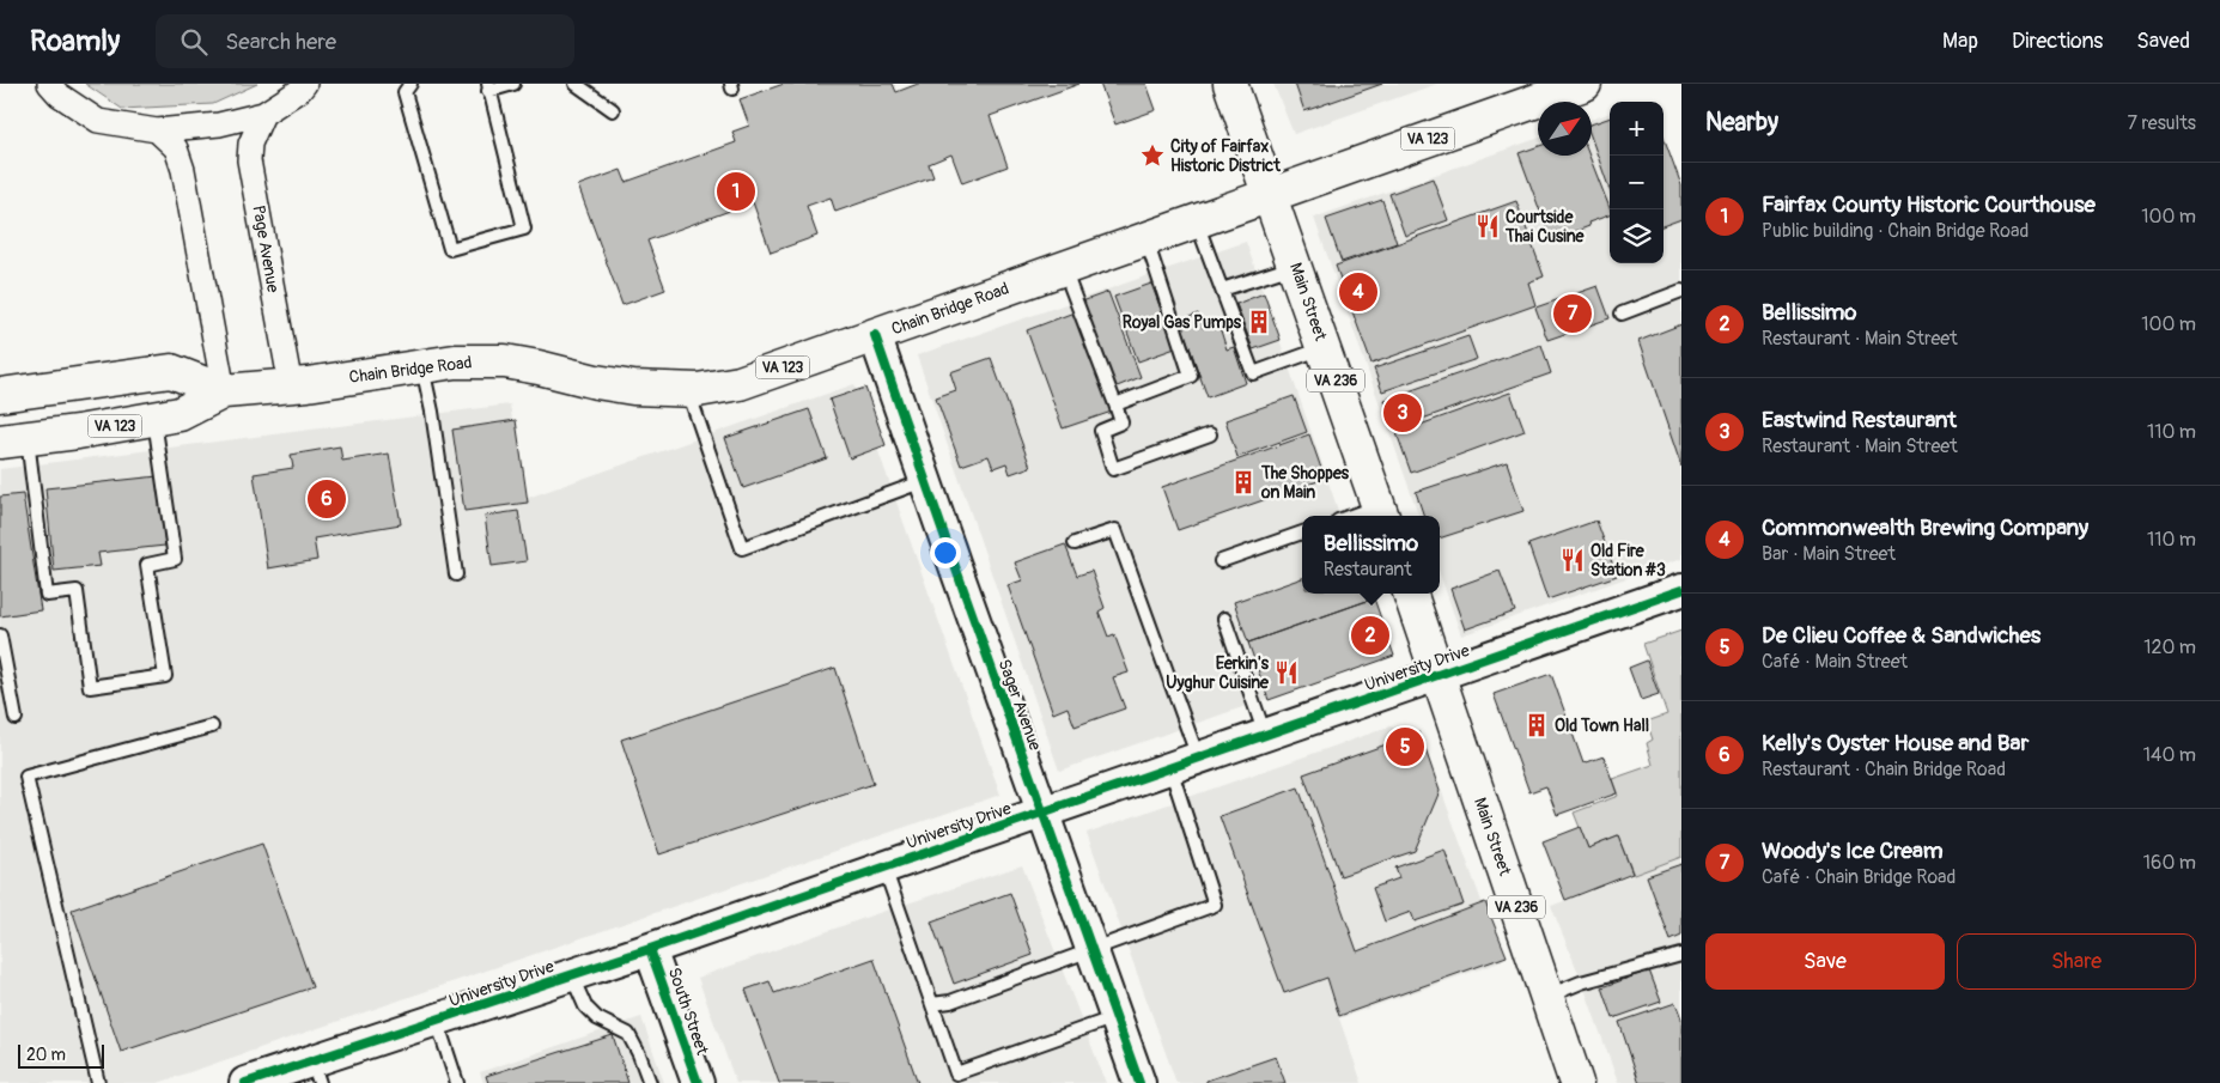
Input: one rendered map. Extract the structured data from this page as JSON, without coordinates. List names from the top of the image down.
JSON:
{
  "streets": {
    "main road": [
      "VA 123",
      "Main Street",
      "Chain Bridge Road",
      "VA 236"
    ],
    "street": [
      "Page Avenue",
      "University Drive",
      "Sager Avenue",
      "South Street"
    ]
  },
  "crossings": [
    ["Page Avenue", "Chain Bridge Road"],
    ["Main Street", "Chain Bridge Road"],
    ["Main Street", "University Drive"],
    ["Chain Bridge Road", "Sager Avenue"],
    ["University Drive", "Sager Avenue"],
    ["University Drive", "South Street"]
  ],
  "places": {
    "place": ["City of Fairfax Historic District"],
    "restaurant": ["Courtside Thai Cusine", "Old Fire Station #3", "Eerkin's Uyghur Cuisine"],
    "building": ["Royal Gas Pumps", "The Shoppes on Main", "Old Town Hall"]
  },
  "scale_bar": "20 m",
  "north": "top right",
  "page": {
    "header": "Roamly",
    "search": "Search here",
    "nav": ["Map", "Directions", "Saved"],
    "heading": ["Nearby", "7 results"],
    "map_buttons": ["+", "−"],
    "list": [
      {
        "mark": "1",
        "name": "Fairfax County Historic Courthouse",
        "note": "Public building · Chain Bridge Road",
        "value": "100 m"
      },
      {
        "mark": "2",
        "name": "Bellissimo",
        "note": "Restaurant · Main Street",
        "value": "100 m"
      },
      {
        "mark": "3",
        "name": "Eastwind Restaurant",
        "note": "Restaurant · Main Street",
        "value": "110 m"
      },
      {
        "mark": "4",
        "name": "Commonwealth Brewing Company",
        "note": "Bar · Main Street",
        "value": "110 m"
      },
      {
        "mark": "5",
        "name": "De Clieu Coffee & Sandwiches",
        "note": "Café · Main Street",
        "value": "120 m"
      },
      {
        "mark": "6",
        "name": "Kelly's Oyster House and Bar",
        "note": "Restaurant · Chain Bridge Road",
        "value": "140 m"
      },
      {
        "mark": "7",
        "name": "Woody's Ice Cream",
        "note": "Café · Chain Bridge Road",
        "value": "160 m"
      }
    ],
    "pins": [
      "1",
      "4",
      "7",
      "3",
      "6",
      "2",
      "5"
    ],
    "popup": ["Bellissimo", "Restaurant"],
    "buttons": ["Save", "Share"],
    "scale": "20 m"
  }
}
